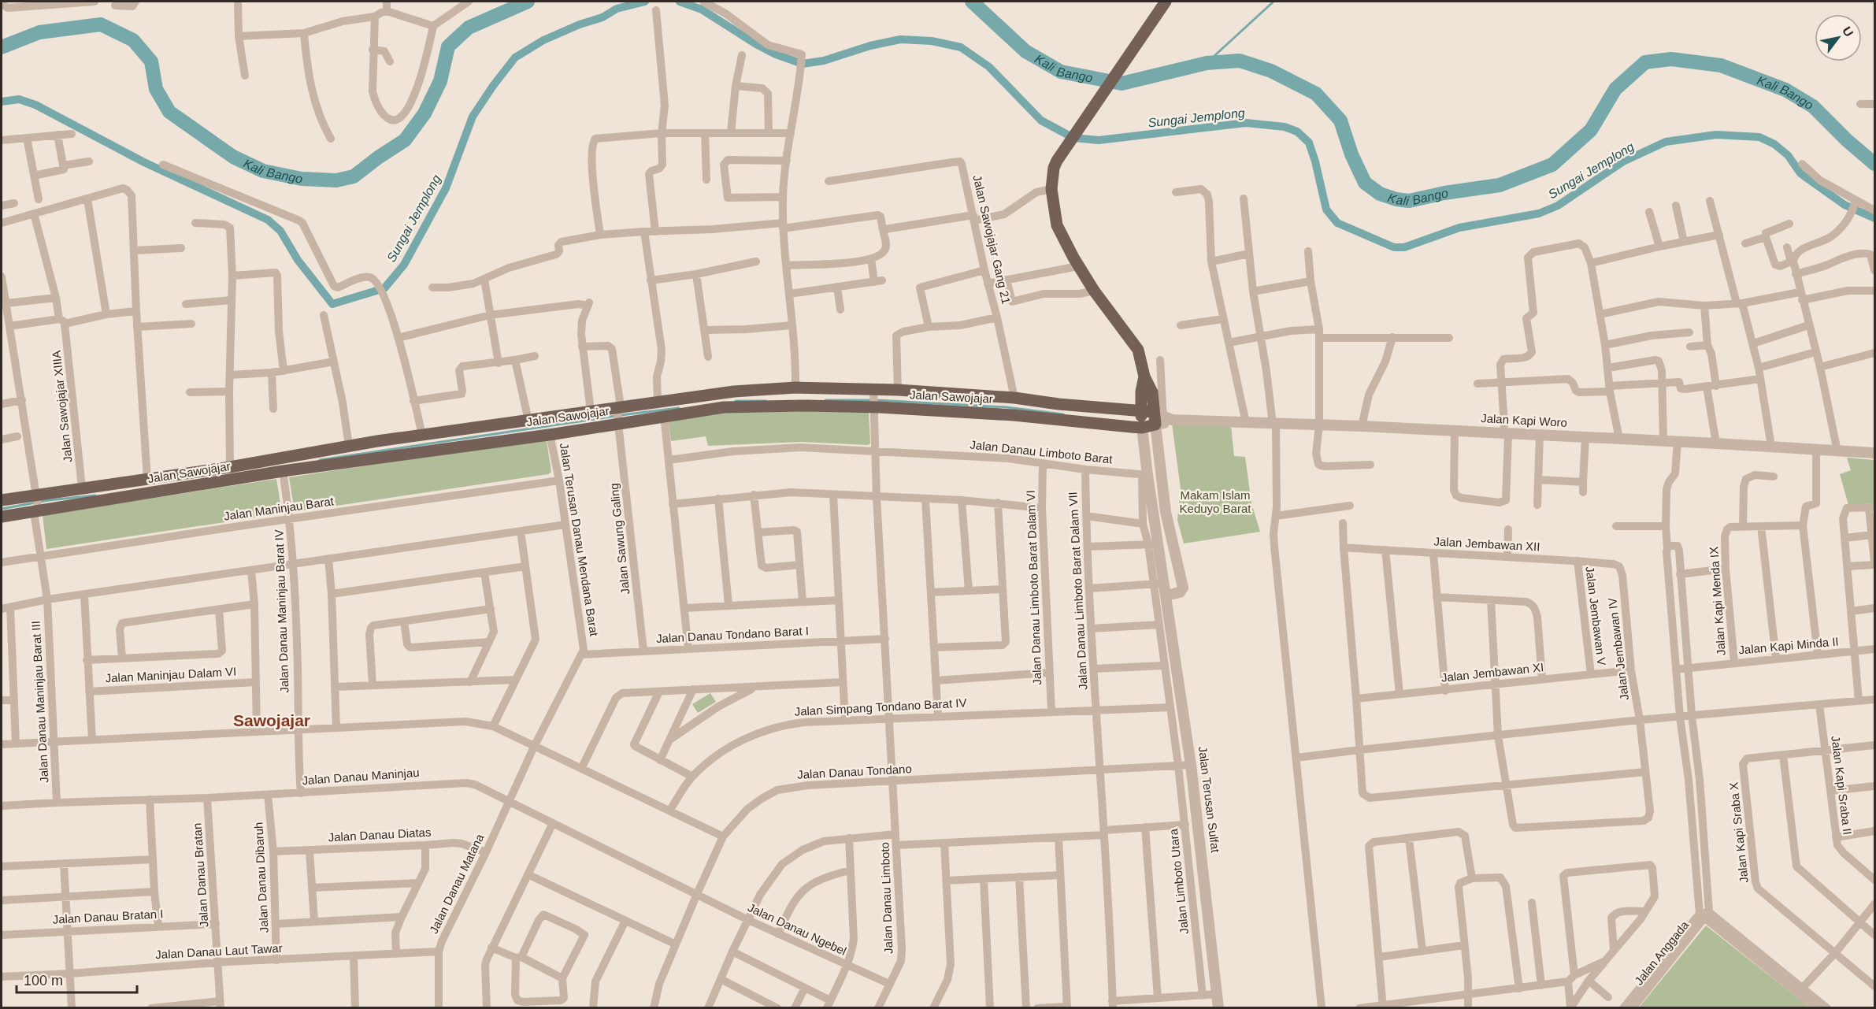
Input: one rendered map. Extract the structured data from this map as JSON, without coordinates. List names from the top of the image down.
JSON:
{
  "streets": {
    "main road": ["Jalan Sawojajar", "Jalan Kapi Woro", "Jalan Terusan Sulfat"],
    "street": [
      "Jalan Sawojajar Gang 21",
      "Jalan Sawojajar XIIIA",
      "Jalan Danau Limboto Barat",
      "Jalan Maninjau Barat",
      "Jalan Sawung Galing",
      "Jalan Terusan Danau Mendana Barat",
      "Jalan Jembawan XII",
      "Jalan Danau Limboto Barat Dalam VI",
      "Jalan Danau Limboto Barat Dalam VII",
      "Jalan Kapi Menda IX",
      "Jalan Danau Maninjau Barat IV",
      "Jalan Jembawan V",
      "Jalan Danau Tondano Barat I",
      "Jalan Kapi Minda II",
      "Jalan Jembawan IV",
      "Jalan Jembawan XI",
      "Jalan Maninjau Dalam VI",
      "Jalan Danau Maninjau Barat III",
      "Jalan Simpang Tondano Barat IV",
      "Jalan Danau Tondano",
      "Jalan Danau Maninjau",
      "Jalan Kapi Sraba II",
      "Jalan Kapi Sraba X",
      "Jalan Danau Diatas",
      "Jalan Danau Bratan",
      "Jalan Danau Dibaruh",
      "Jalan Limboto Utara",
      "Jalan Danau Matana",
      "Jalan Danau Limboto",
      "Jalan Danau Bratan I",
      "Jalan Danau Ngebel",
      "Jalan Danau Laut Tawar",
      "Jalan Anggada"
    ]
  },
  "crossings": [
    ["Jalan Sawojajar Gang 21", "Jalan Sawojajar"],
    ["Jalan Sawojajar", "Jalan Sawojajar XIIIA"],
    ["Jalan Sawojajar", "Jalan Kapi Woro"],
    ["Jalan Sawojajar", "Jalan Sawung Galing"],
    ["Jalan Sawojajar", "Jalan Terusan Danau Mendana Barat"],
    ["Jalan Sawojajar", "Jalan Danau Maninjau Barat IV"],
    ["Jalan Sawojajar", "Jalan Danau Maninjau Barat III"],
    ["Jalan Sawojajar", "Jalan Terusan Sulfat"],
    ["Jalan Kapi Woro", "Jalan Terusan Sulfat"],
    ["Jalan Danau Limboto Barat", "Jalan Danau Limboto Barat Dalam VI"],
    ["Jalan Danau Limboto Barat", "Jalan Danau Limboto Barat Dalam VII"],
    ["Jalan Danau Limboto Barat", "Jalan Terusan Sulfat"],
    ["Jalan Maninjau Barat", "Jalan Terusan Danau Mendana Barat"],
    ["Jalan Maninjau Barat", "Jalan Danau Maninjau Barat IV"],
    ["Jalan Maninjau Barat", "Jalan Danau Maninjau Barat III"],
    ["Jalan Sawung Galing", "Jalan Danau Tondano Barat I"],
    ["Jalan Terusan Danau Mendana Barat", "Jalan Danau Tondano Barat I"],
    ["Jalan Terusan Danau Mendana Barat", "Jalan Danau Maninjau"],
    ["Jalan Terusan Danau Mendana Barat", "Jalan Danau Matana"],
    ["Jalan Jembawan XII", "Jalan Jembawan V"],
    ["Jalan Jembawan XII", "Jalan Jembawan IV"],
    ["Jalan Danau Limboto Barat Dalam VI", "Jalan Simpang Tondano Barat IV"],
    ["Jalan Danau Limboto Barat Dalam VII", "Jalan Simpang Tondano Barat IV"],
    ["Jalan Danau Limboto Barat Dalam VII", "Jalan Danau Tondano"],
    ["Jalan Kapi Menda IX", "Jalan Kapi Minda II"],
    ["Jalan Danau Maninjau Barat IV", "Jalan Danau Maninjau"],
    ["Jalan Jembawan V", "Jalan Jembawan XI"],
    ["Jalan Jembawan IV", "Jalan Jembawan XI"],
    ["Jalan Danau Maninjau Barat III", "Jalan Danau Maninjau"],
    ["Jalan Simpang Tondano Barat IV", "Jalan Terusan Sulfat"],
    ["Jalan Simpang Tondano Barat IV", "Jalan Limboto Utara"],
    ["Jalan Simpang Tondano Barat IV", "Jalan Danau Limboto"],
    ["Jalan Danau Tondano", "Jalan Danau Maninjau"],
    ["Jalan Danau Tondano", "Jalan Terusan Sulfat"],
    ["Jalan Danau Tondano", "Jalan Limboto Utara"],
    ["Jalan Danau Tondano", "Jalan Danau Limboto"],
    ["Jalan Danau Tondano", "Jalan Danau Ngebel"],
    ["Jalan Danau Maninjau", "Jalan Danau Bratan"],
    ["Jalan Danau Maninjau", "Jalan Danau Dibaruh"],
    ["Jalan Danau Maninjau", "Jalan Danau Matana"],
    ["Jalan Danau Maninjau", "Jalan Danau Ngebel"],
    ["Jalan Kapi Sraba II", "Jalan Kapi Sraba X"],
    ["Jalan Terusan Sulfat", "Jalan Limboto Utara"],
    ["Jalan Danau Diatas", "Jalan Danau Dibaruh"],
    ["Jalan Danau Diatas", "Jalan Danau Matana"],
    ["Jalan Danau Bratan", "Jalan Danau Bratan I"],
    ["Jalan Danau Bratan", "Jalan Danau Laut Tawar"],
    ["Jalan Danau Dibaruh", "Jalan Danau Laut Tawar"],
    ["Jalan Danau Matana", "Jalan Danau Laut Tawar"],
    ["Jalan Danau Limboto", "Jalan Danau Ngebel"]
  ],
  "districts": ["Sawojajar"],
  "water": ["Kali Bango", "Sungai Jemplong"],
  "parks": ["Makam Islam Keduyo Barat"],
  "scale_bar": "100 m",
  "north": "top right"
}
